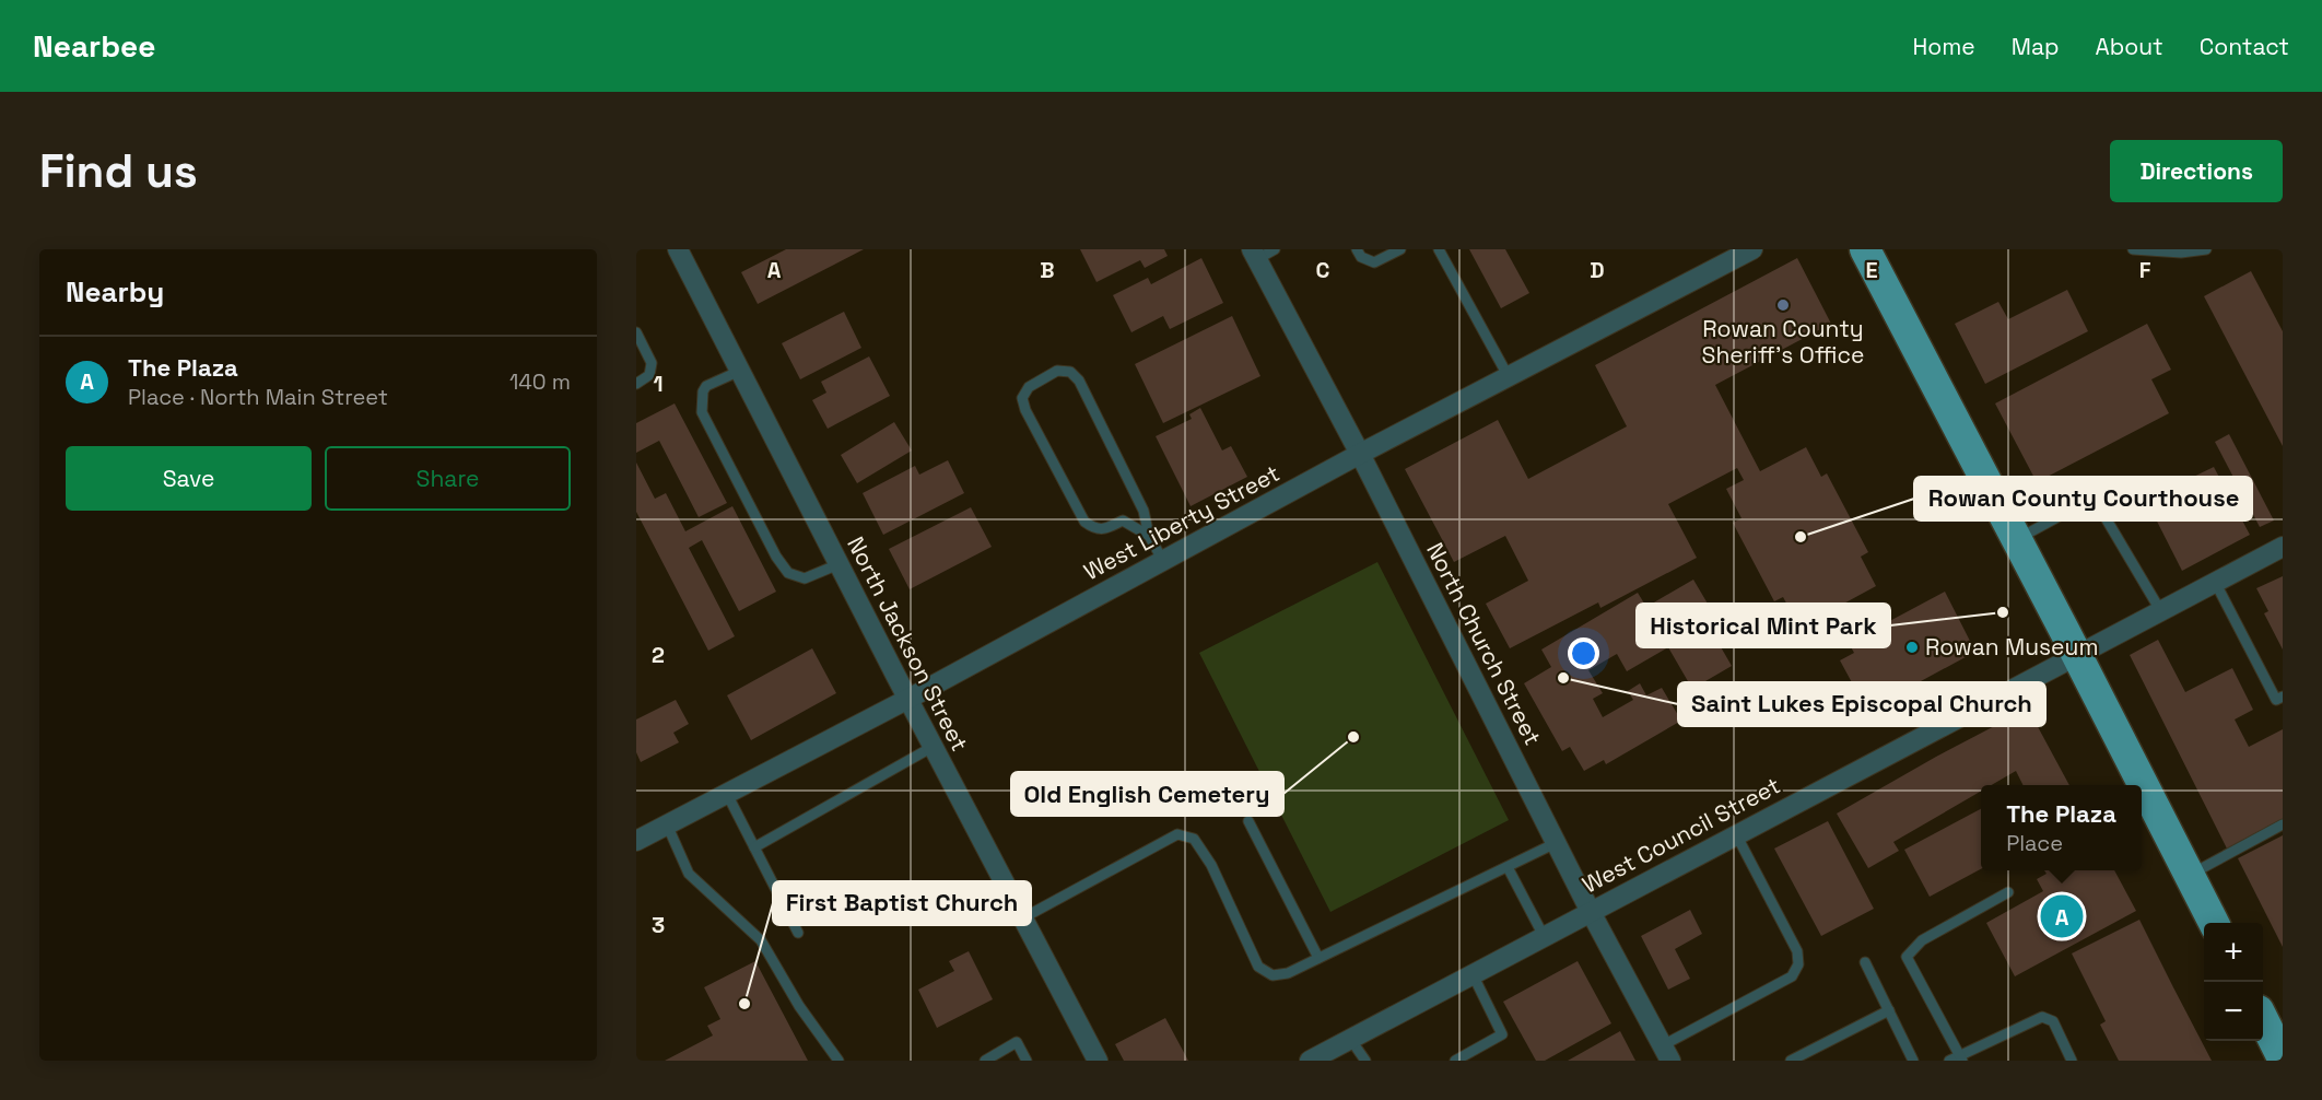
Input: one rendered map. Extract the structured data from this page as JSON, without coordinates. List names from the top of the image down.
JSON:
{
  "streets": {
    "street": [
      "West Liberty Street",
      "North Jackson Street",
      "North Church Street",
      "West Council Street"
    ]
  },
  "crossings": [
    ["West Liberty Street", "North Jackson Street"],
    ["West Liberty Street", "North Church Street"],
    ["North Church Street", "West Council Street"]
  ],
  "places": [
    "Rowan County Sheriff's Office",
    "Rowan County Courthouse",
    "Historical Mint Park",
    "Rowan Museum",
    "Saint Lukes Episcopal Church",
    "Old English Cemetery",
    "First Baptist Church"
  ],
  "page": {
    "header": "Nearbee",
    "nav": [
      "Home",
      "Map",
      "About",
      "Contact"
    ],
    "buttons": [
      "Directions",
      ["Save", "Share"]
    ],
    "title": "Find us",
    "heading": "Nearby",
    "list": [
      {
        "mark": "A",
        "name": "The Plaza",
        "note": "Place · North Main Street",
        "value": "140 m"
      }
    ],
    "popup": ["The Plaza", "Place"],
    "pins": "A",
    "map_buttons": ["+", "−"]
  },
  "grid": {
    "columns": [
      "A",
      "B",
      "C",
      "D",
      "E",
      "F"
    ],
    "rows": ["1", "2", "3"]
  }
}
